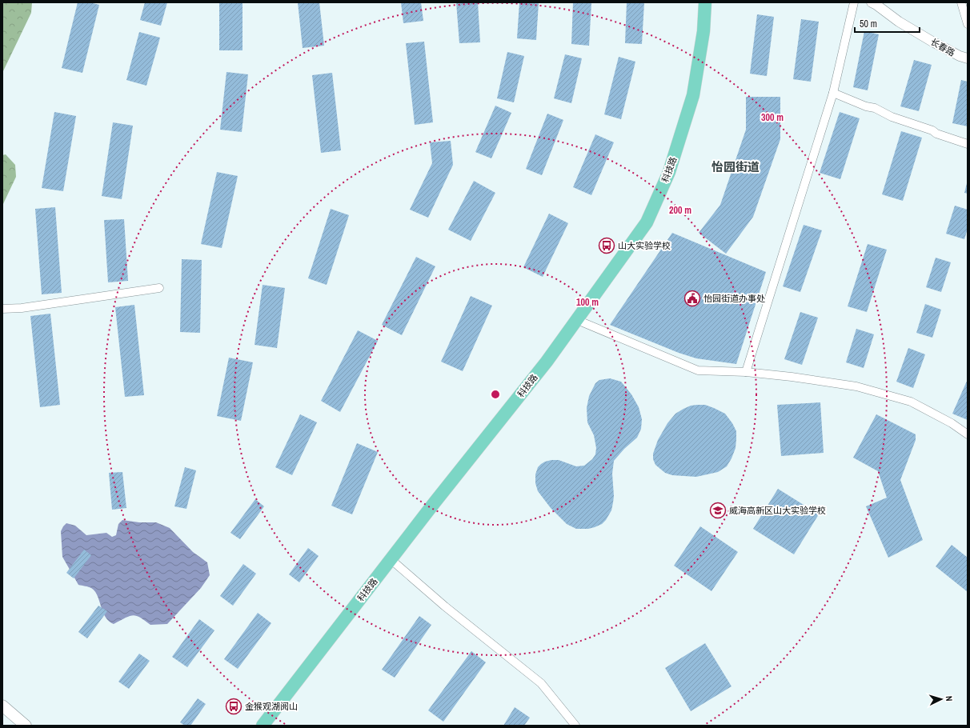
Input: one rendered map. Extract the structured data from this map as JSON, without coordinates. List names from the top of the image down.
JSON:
{
  "streets": {
    "main road": ["科技路"],
    "street": ["长春路"]
  },
  "districts": ["怡园街道"],
  "places": {
    "bus stop": ["山大实验学校", "金猴观湖阅山"],
    "public building": ["怡园街道办事处"],
    "school or university": ["威海高新区山大实验学校"]
  },
  "scale_bar": "50 m",
  "north": "right",
  "rings": ["300 m", "200 m", "100 m"]
}
